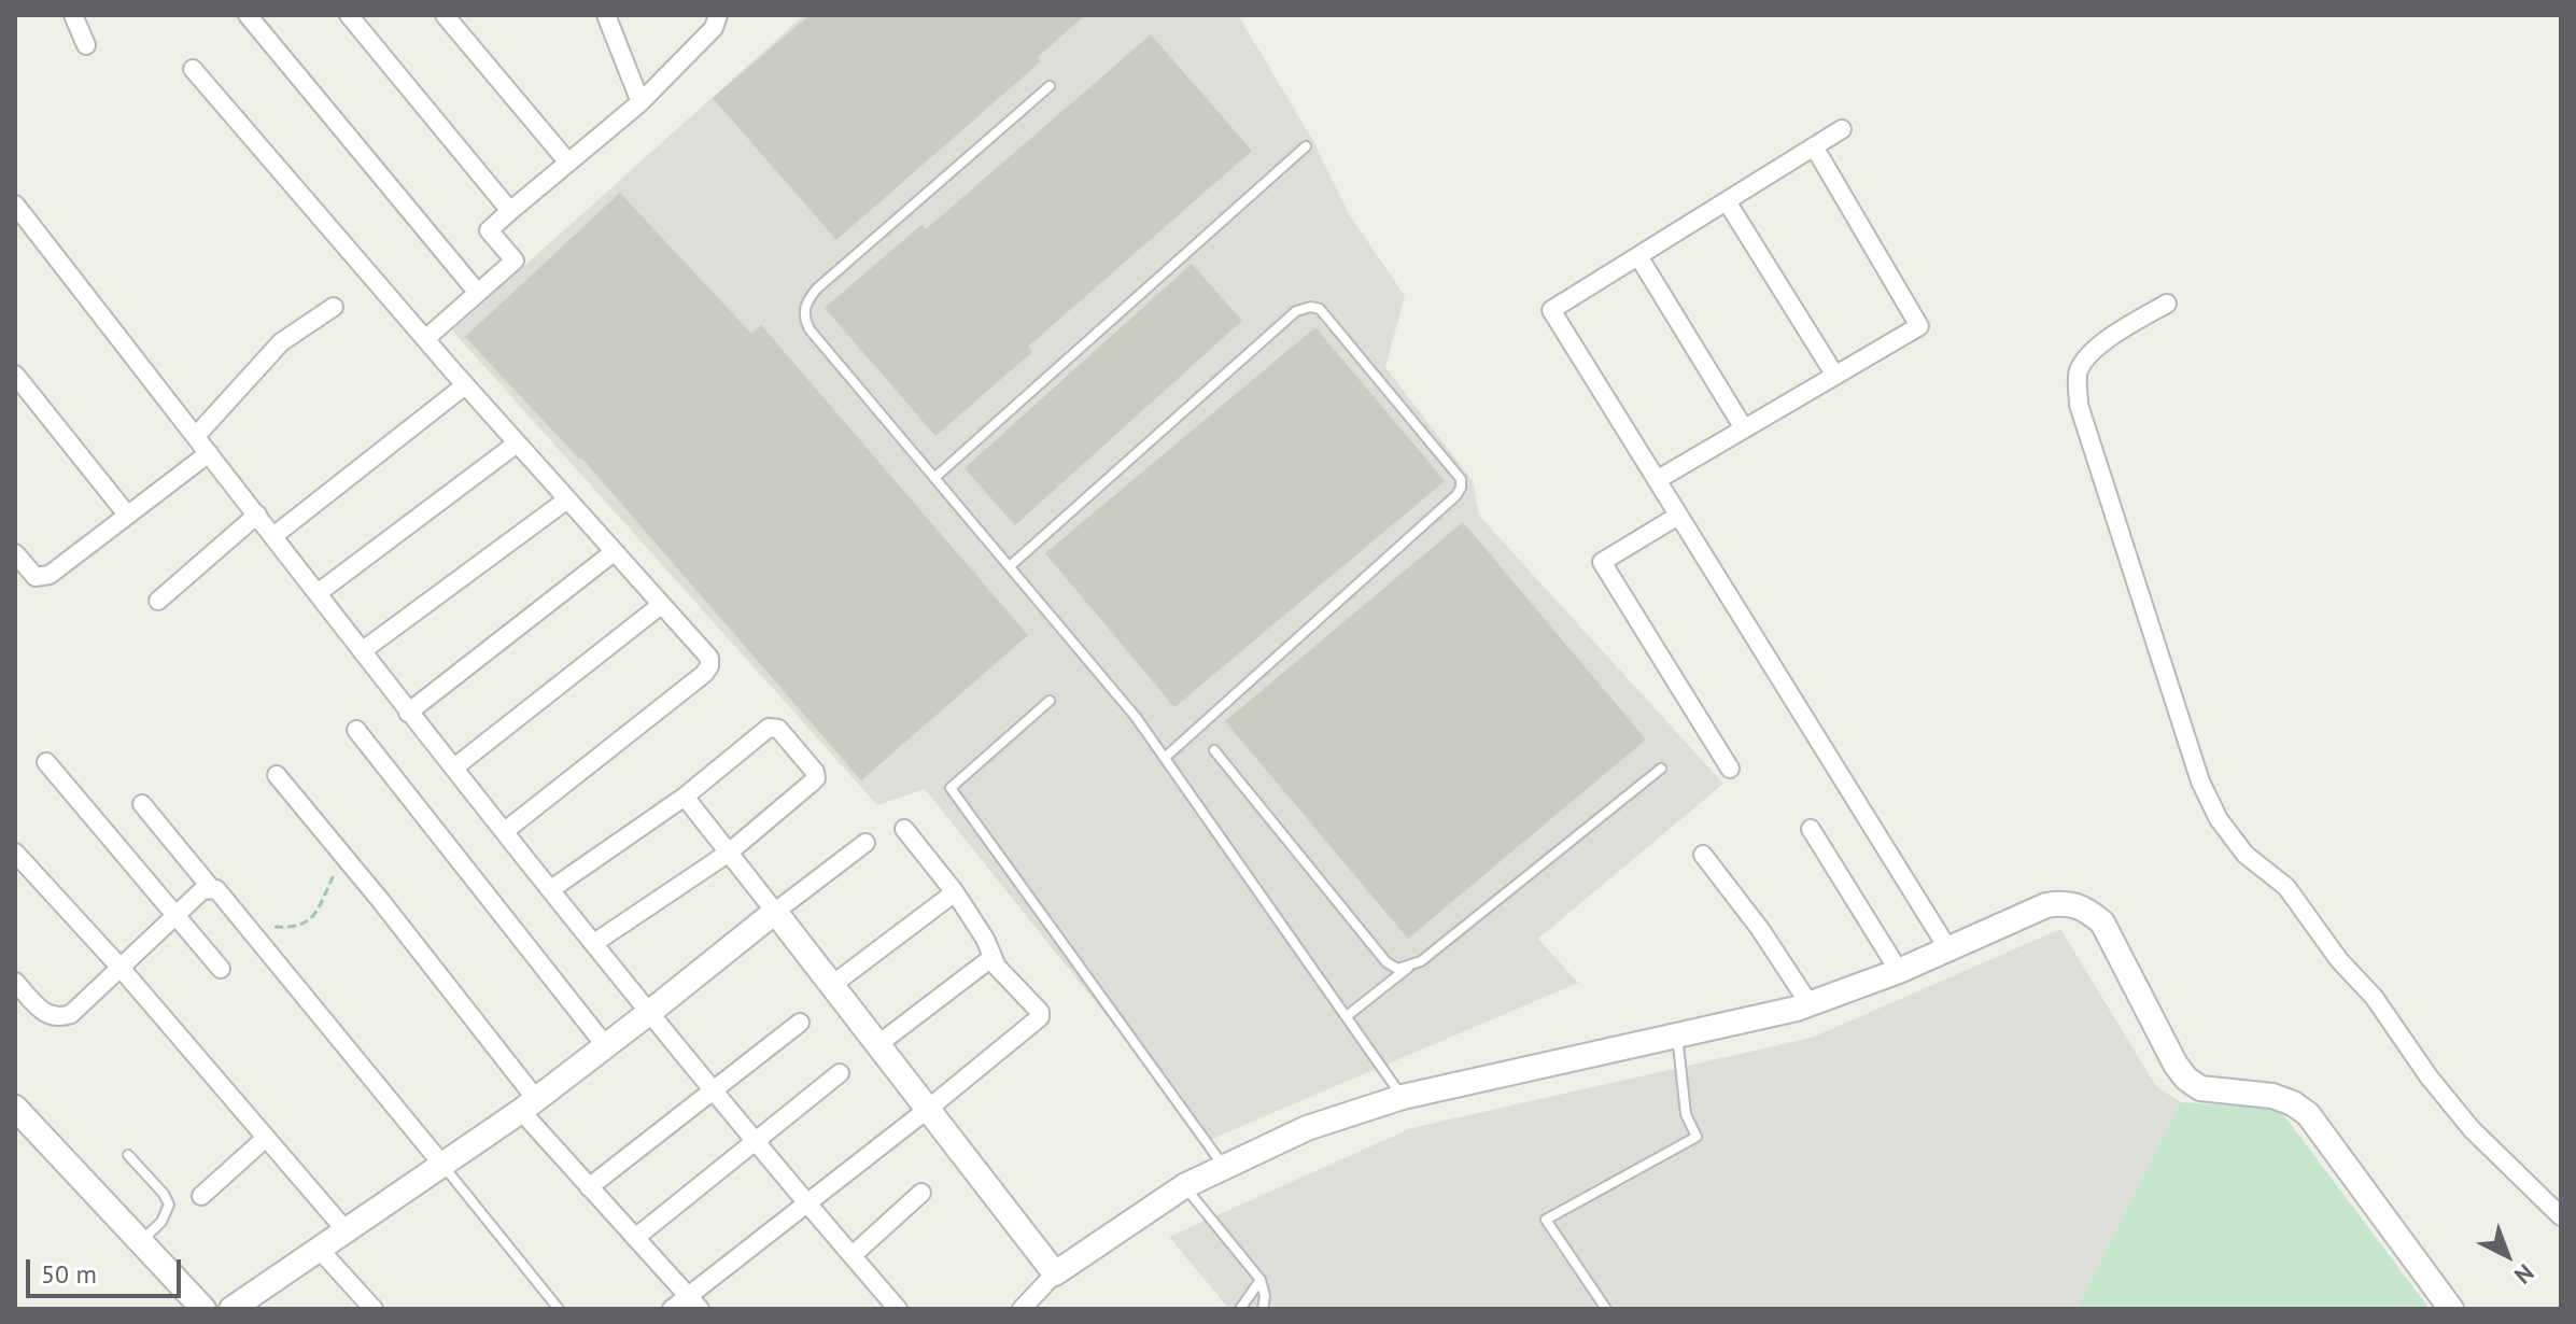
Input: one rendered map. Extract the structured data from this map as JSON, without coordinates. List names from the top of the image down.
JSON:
{
  "scale_bar": "50 m",
  "north": "bottom right"
}
